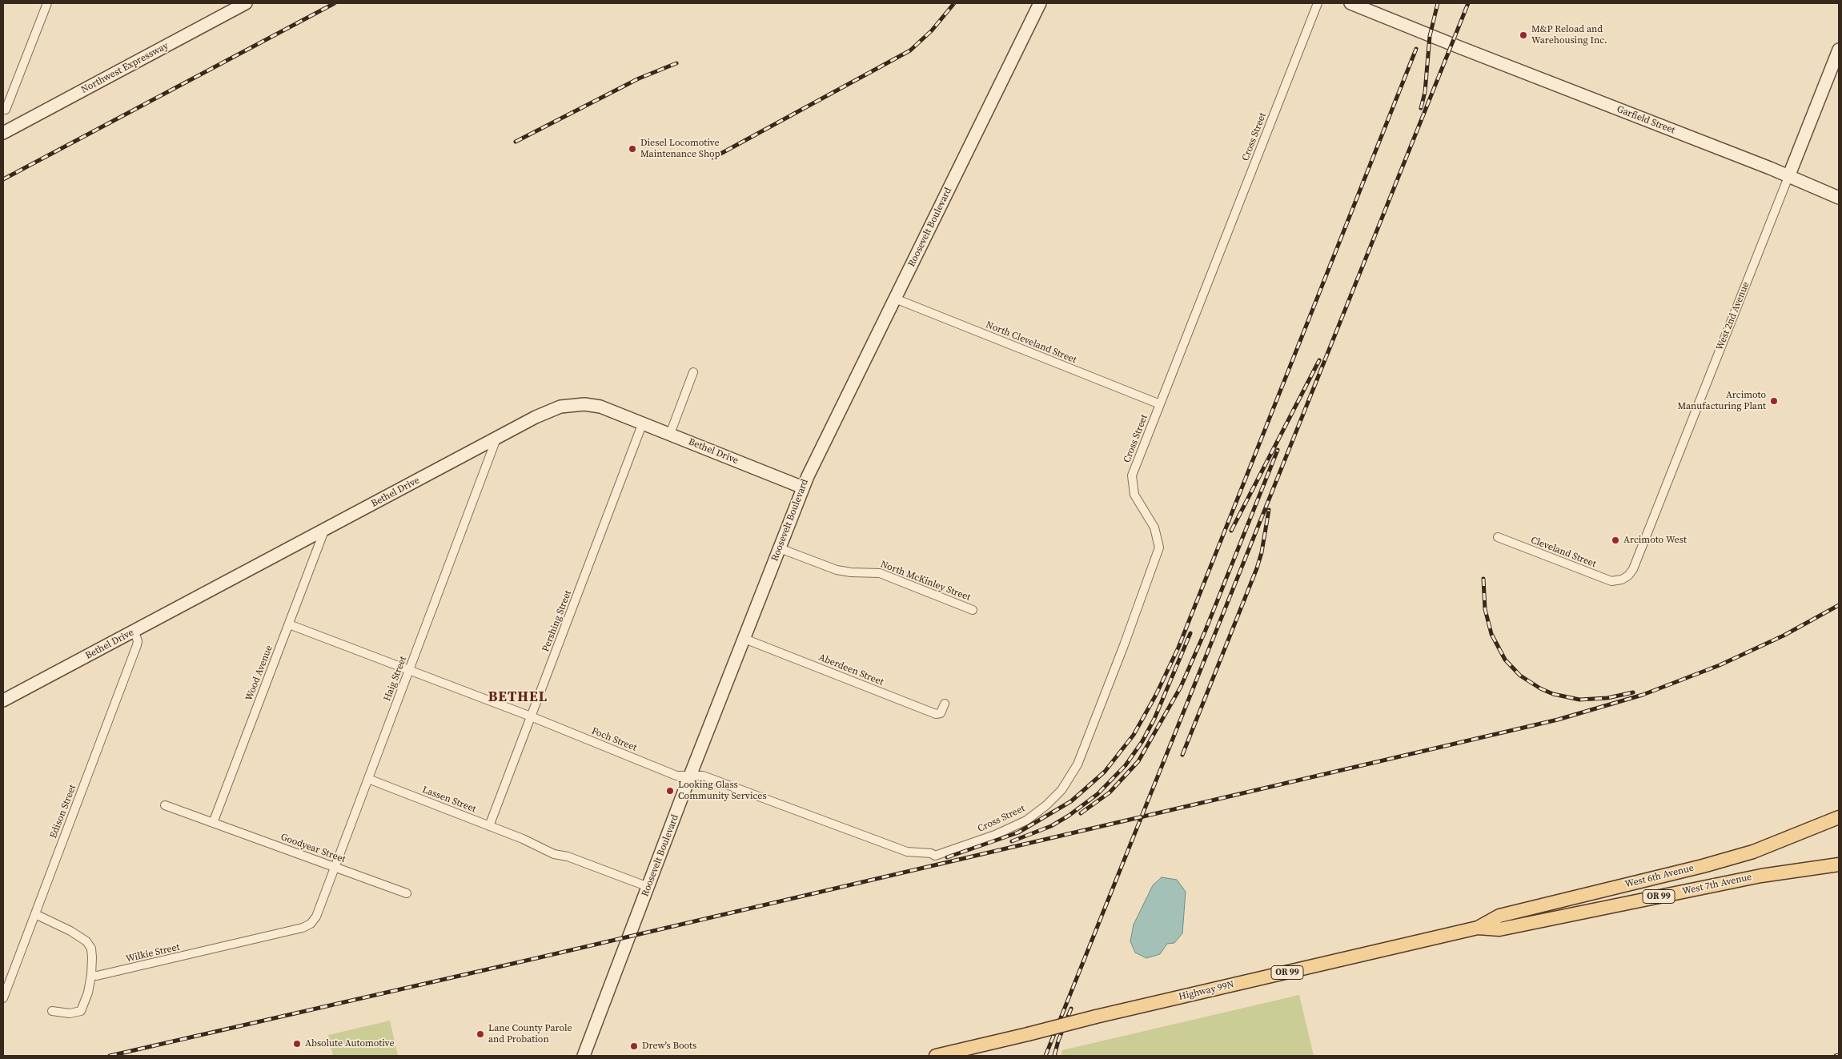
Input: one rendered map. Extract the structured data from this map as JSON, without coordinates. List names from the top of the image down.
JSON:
{
  "streets": {
    "main road": [
      "West 6th Avenue",
      "West 7th Avenue",
      "OR 99",
      "Highway 99N"
    ],
    "street": [
      "Northwest Expressway",
      "Garfield Street",
      "Cross Street",
      "Roosevelt Boulevard",
      "West 2nd Avenue",
      "North Cleveland Street",
      "Bethel Drive",
      "Cleveland Street",
      "North McKinley Street",
      "Pershing Street",
      "Aberdeen Street",
      "Wood Avenue",
      "Haig Street",
      "Foch Street",
      "Lassen Street",
      "Edison Street",
      "Goodyear Street",
      "Wilkie Street"
    ]
  },
  "crossings": [
    ["Garfield Street", "West 2nd Avenue"],
    ["Cross Street", "North Cleveland Street"],
    ["Cross Street", "Foch Street"],
    ["Roosevelt Boulevard", "North Cleveland Street"],
    ["Roosevelt Boulevard", "Bethel Drive"],
    ["Roosevelt Boulevard", "North McKinley Street"],
    ["Roosevelt Boulevard", "Aberdeen Street"],
    ["Roosevelt Boulevard", "Foch Street"],
    ["Roosevelt Boulevard", "Lassen Street"],
    ["West 2nd Avenue", "Cleveland Street"],
    ["Bethel Drive", "Pershing Street"],
    ["Bethel Drive", "Wood Avenue"],
    ["Bethel Drive", "Haig Street"],
    ["Bethel Drive", "Edison Street"],
    ["Pershing Street", "Foch Street"],
    ["Pershing Street", "Lassen Street"],
    ["Wood Avenue", "Foch Street"],
    ["Wood Avenue", "Goodyear Street"],
    ["Haig Street", "Foch Street"],
    ["Haig Street", "Lassen Street"],
    ["Haig Street", "Goodyear Street"],
    ["Haig Street", "Wilkie Street"],
    ["West 6th Avenue", "West 7th Avenue"],
    ["West 6th Avenue", "Highway 99N"],
    ["West 7th Avenue", "Highway 99N"]
  ],
  "districts": ["BETHEL"],
  "places": [
    "M&P Reload and Warehousing Inc.",
    "Diesel Locomotive Maintenance Shop",
    "Arcimoto Manufacturing Plant",
    "Arcimoto West",
    "Looking Glass Community Services",
    "Lane County Parole and Probation",
    "Absolute Automotive",
    "Drew's Boots"
  ]
}
